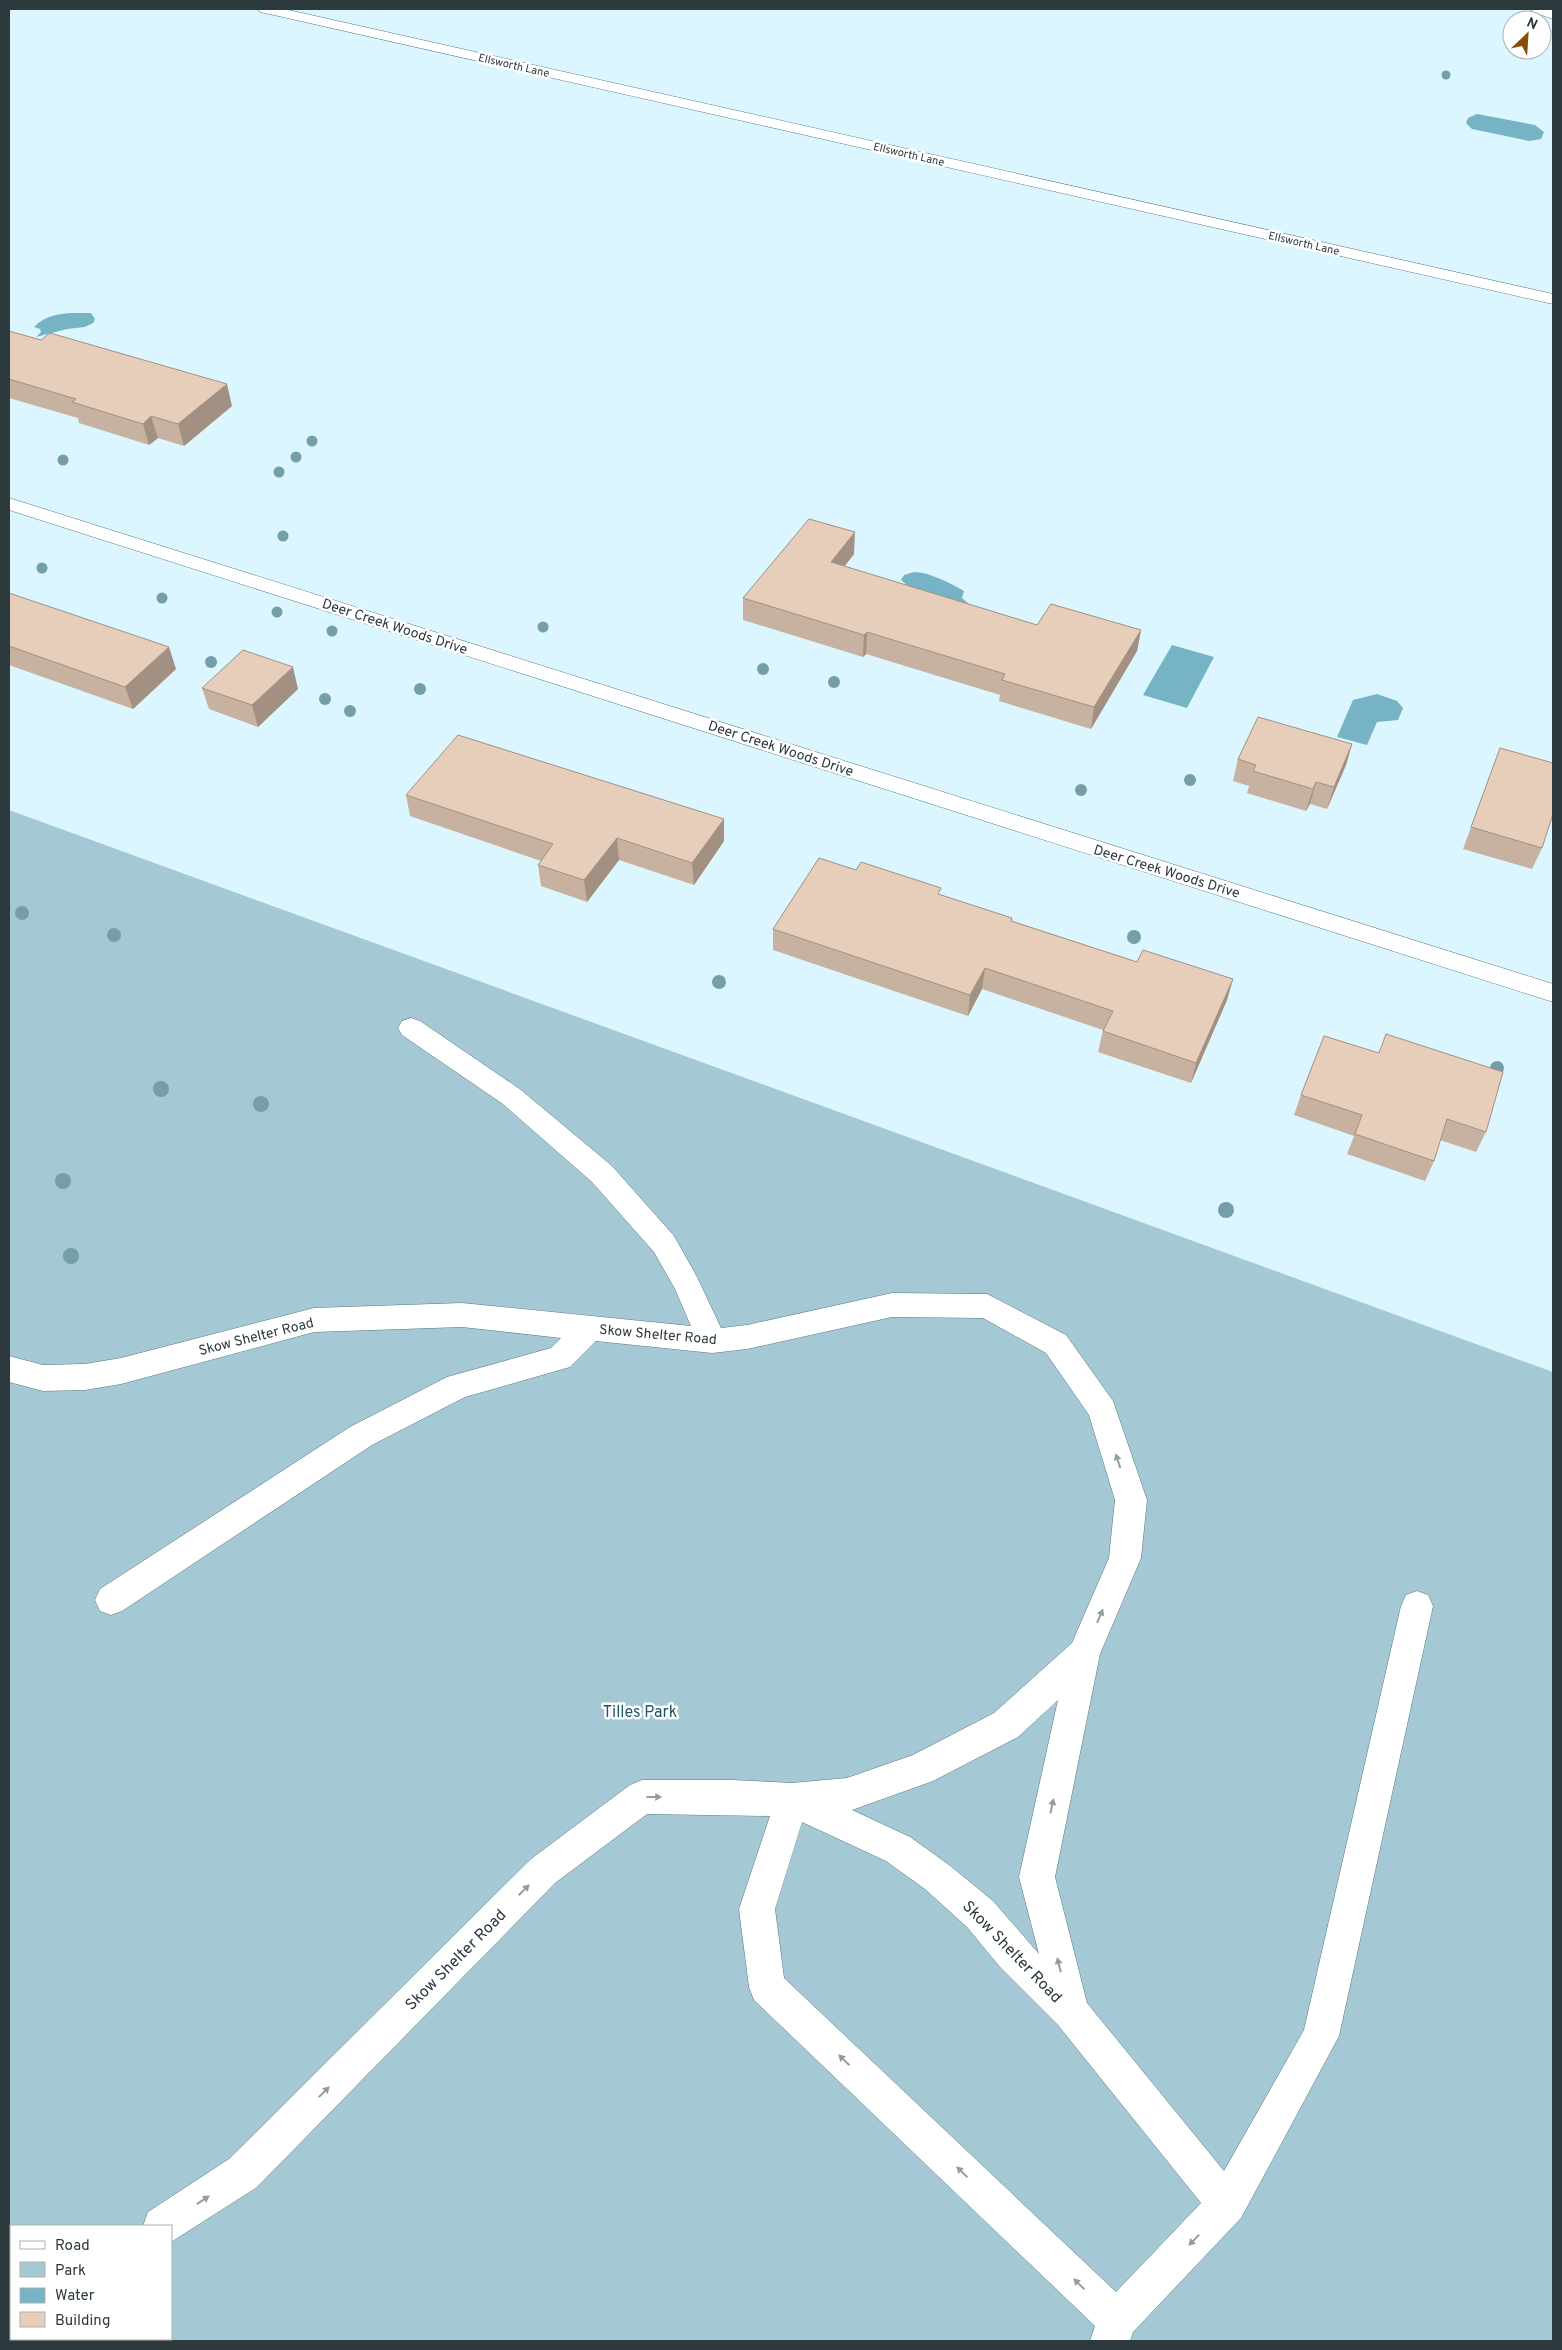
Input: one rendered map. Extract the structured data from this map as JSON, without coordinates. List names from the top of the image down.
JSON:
{
  "streets": {
    "street": ["Ellsworth Lane", "Deer Creek Woods Drive", "Skow Shelter Road"]
  },
  "parks": ["Tilles Park"],
  "legend": [
    "Road",
    "Park",
    "Water",
    "Building"
  ],
  "north": "top right"
}
